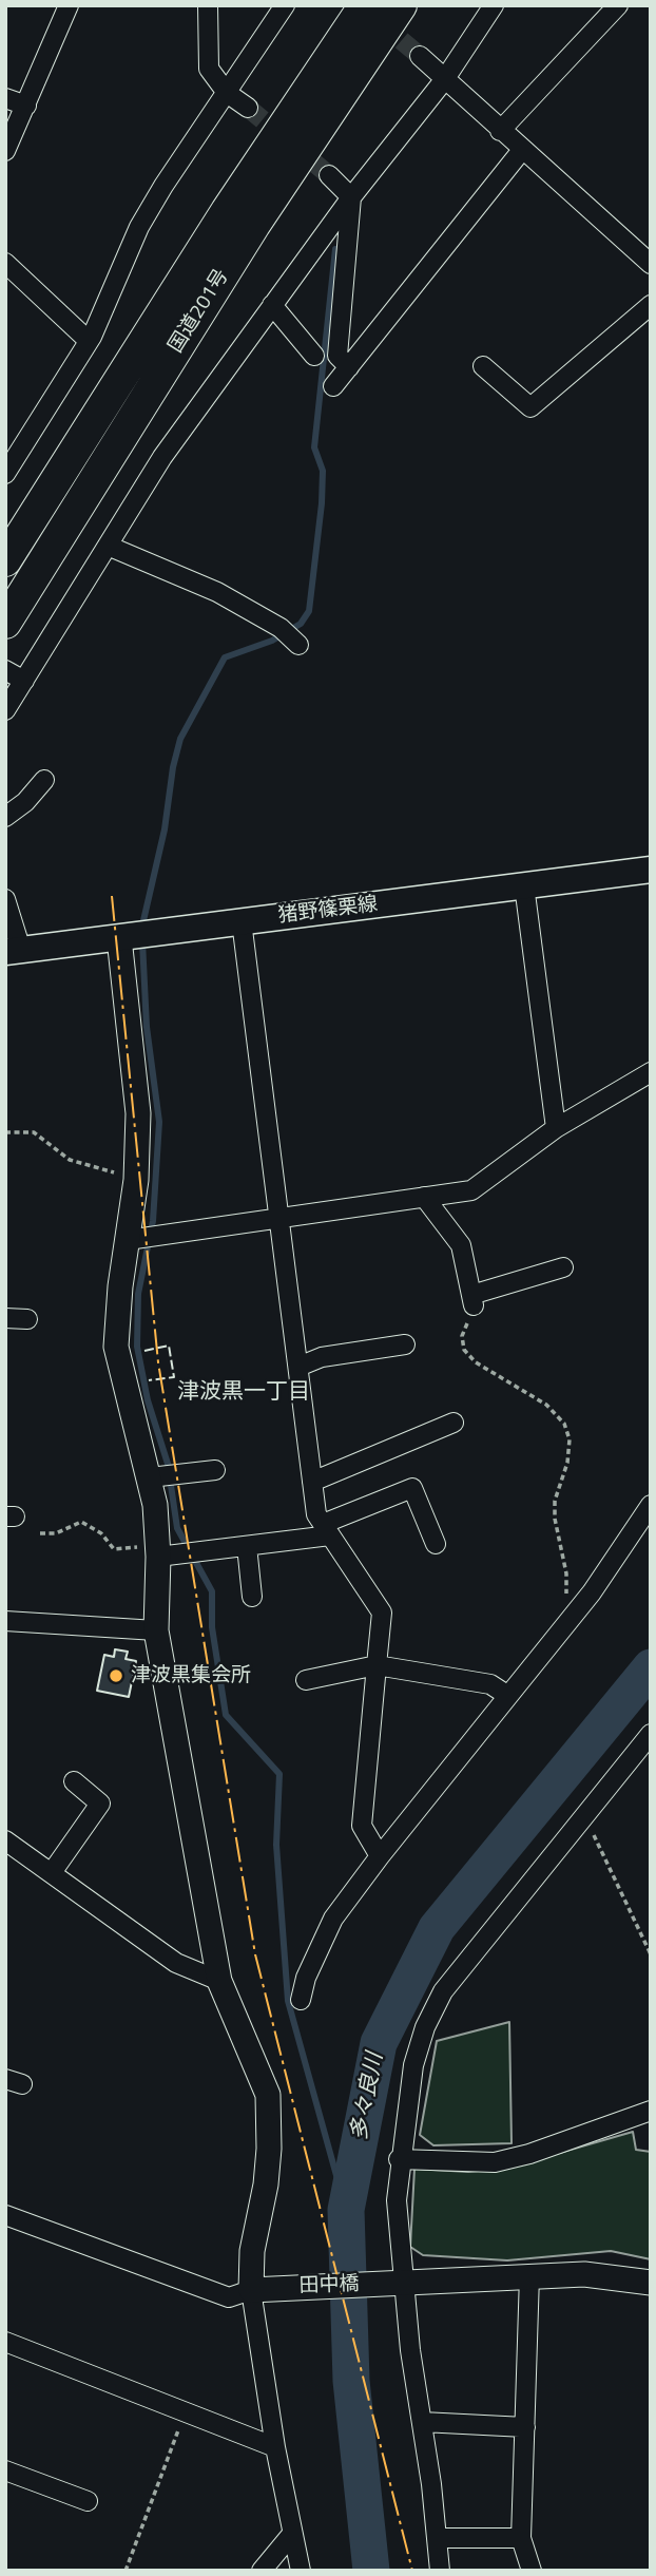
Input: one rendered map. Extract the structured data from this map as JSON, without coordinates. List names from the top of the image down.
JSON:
{
  "streets": {
    "highway": ["国道201号"],
    "main road": ["猪野篠栗線"],
    "street": ["田中橋"]
  },
  "districts": ["津波黒一丁目"],
  "water": ["多々良川"],
  "places": ["津波黒集会所"]
}
